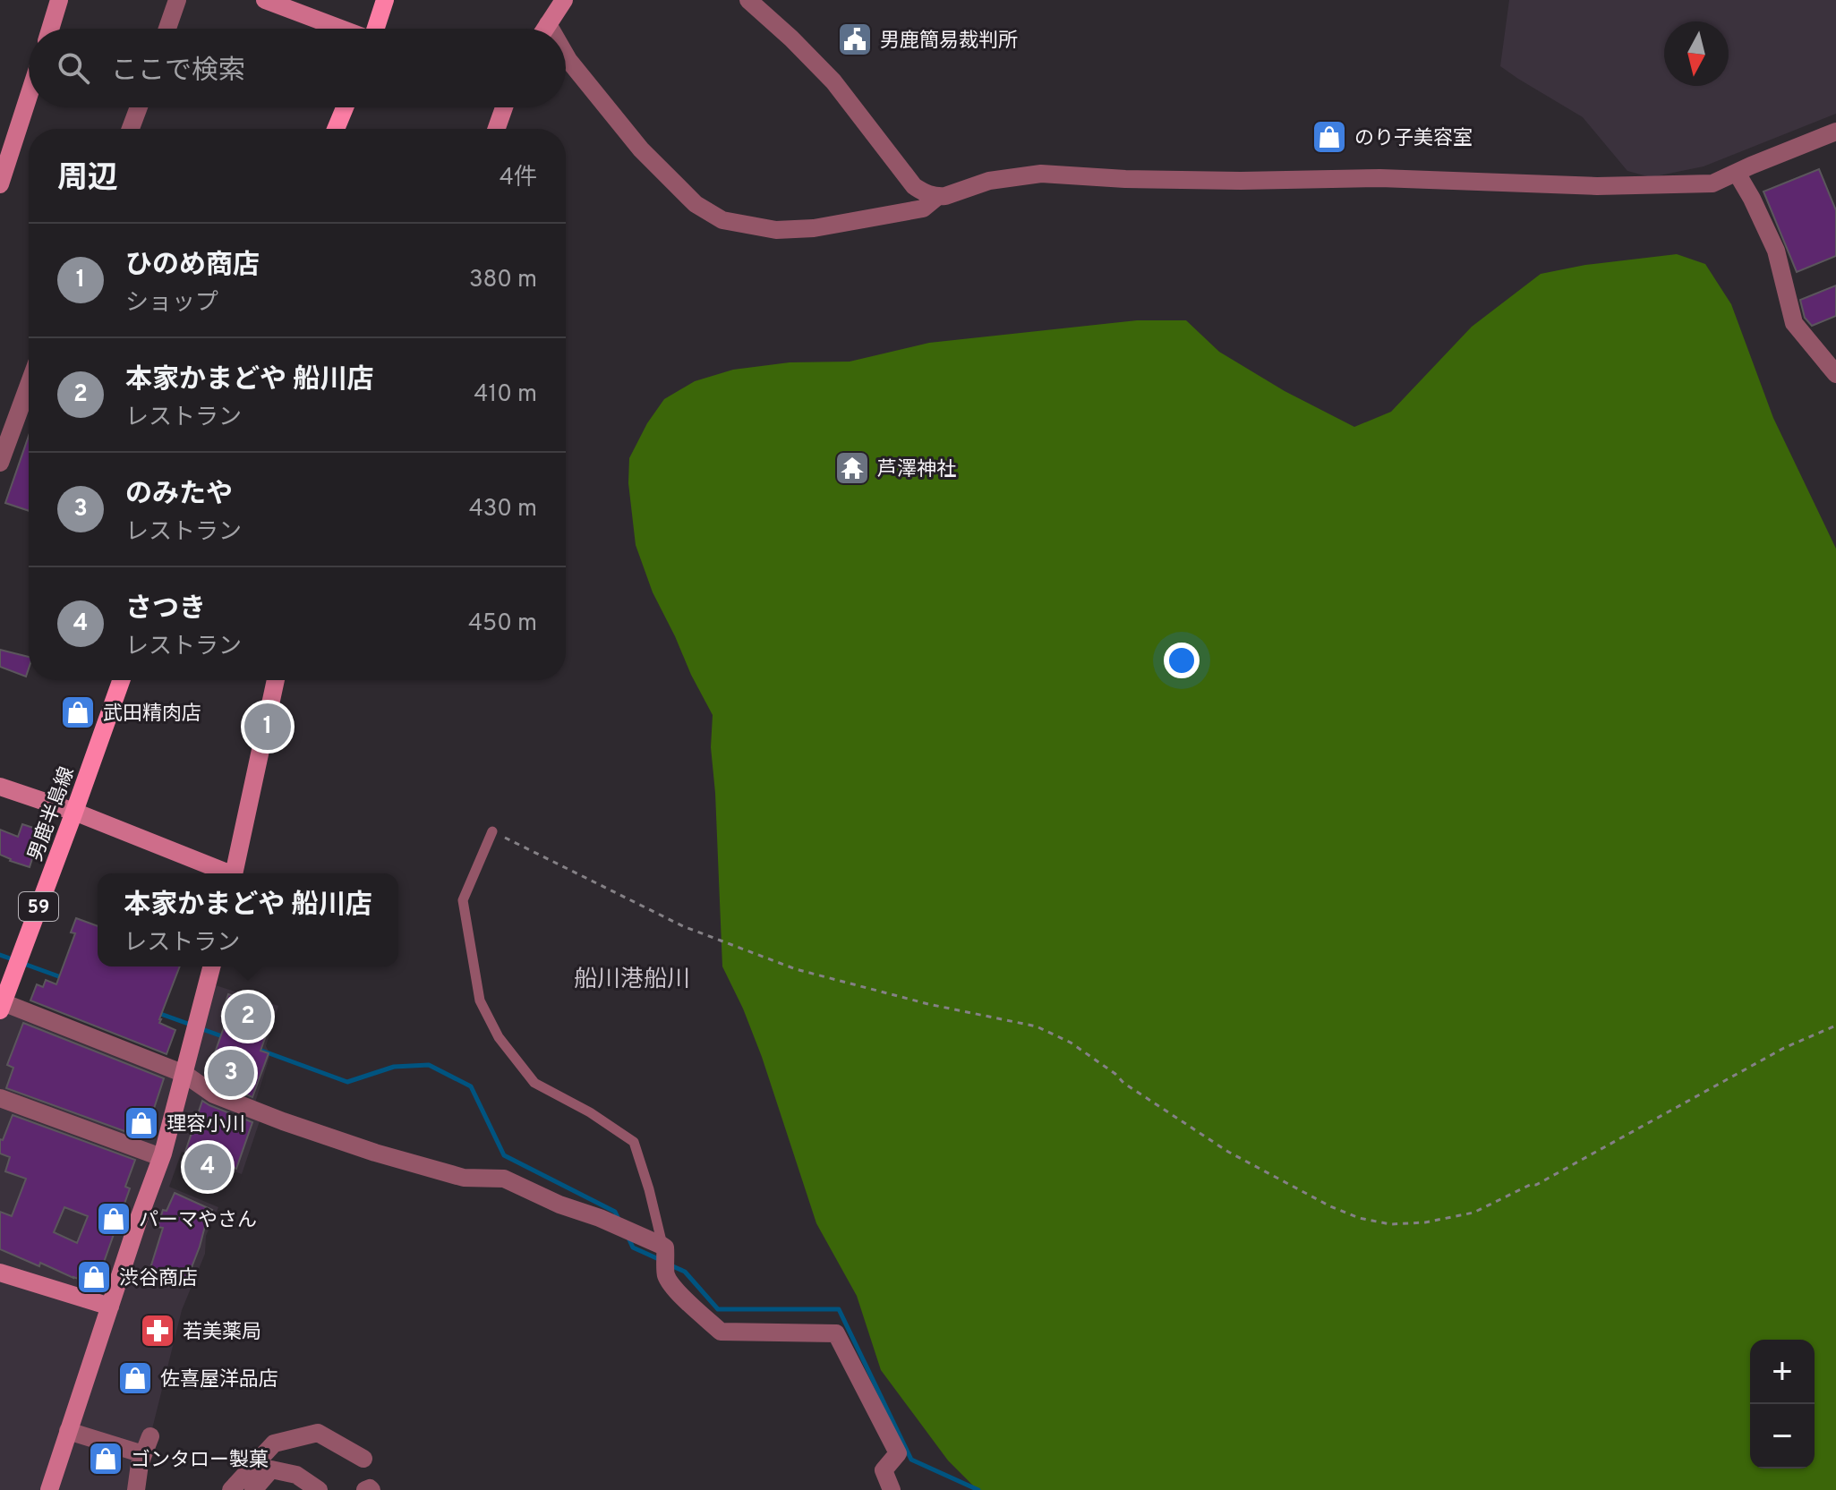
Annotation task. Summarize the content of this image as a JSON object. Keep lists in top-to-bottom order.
{
  "streets": {
    "main road": ["男鹿半島線", "59"]
  },
  "districts": ["船川港船川"],
  "places": {
    "public building": ["男鹿簡易裁判所"],
    "shop": [
      "のり子美容室",
      "武田精肉店",
      "理容小川",
      "パーマやさん",
      "渋谷商店",
      "佐喜屋洋品店",
      "ゴンタロー製菓"
    ],
    "temple": ["芦澤神社"],
    "pharmacy": ["若美薬局"]
  },
  "north": "bottom",
  "page": {
    "search": "ここで検索",
    "heading": ["周辺", "4件"],
    "list": [
      {
        "mark": "1",
        "name": "ひのめ商店",
        "note": "ショップ",
        "value": "380 m"
      },
      {
        "mark": "2",
        "name": "本家かまどや 船川店",
        "note": "レストラン",
        "value": "410 m"
      },
      {
        "mark": "3",
        "name": "のみたや",
        "note": "レストラン",
        "value": "430 m"
      },
      {
        "mark": "4",
        "name": "さつき",
        "note": "レストラン",
        "value": "450 m"
      }
    ],
    "pins": [
      "1",
      "2",
      "3",
      "4"
    ],
    "popup": ["本家かまどや 船川店", "レストラン"],
    "map_buttons": ["+", "−"]
  }
}
